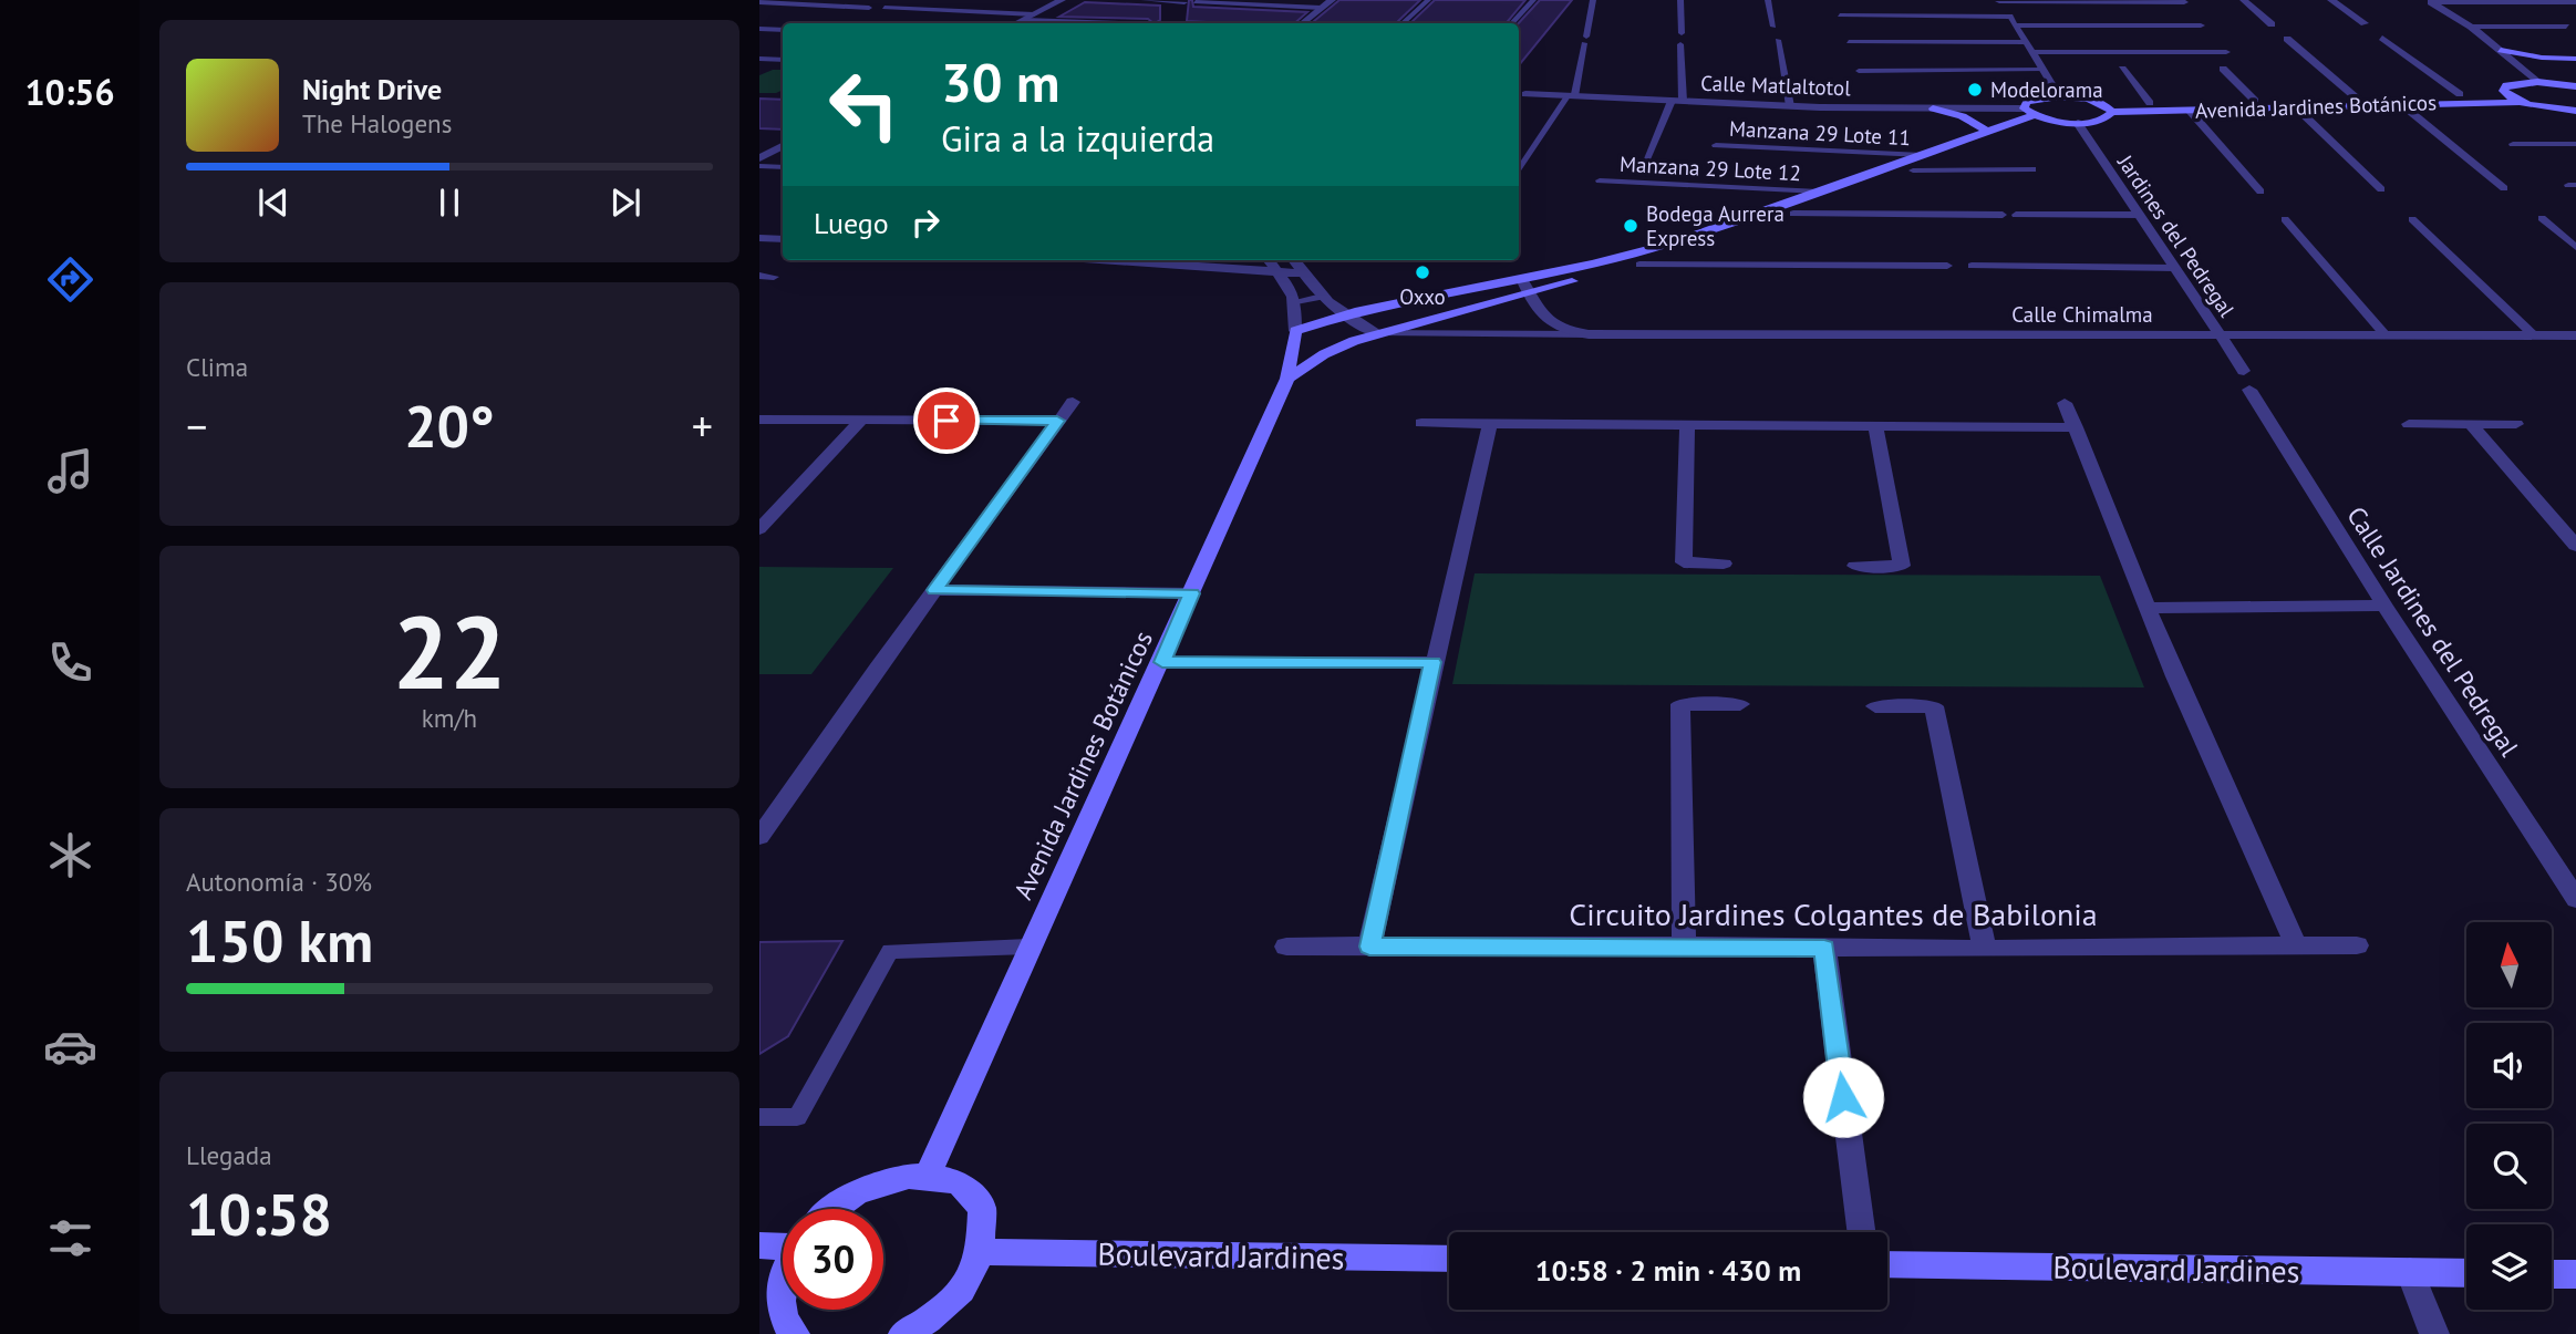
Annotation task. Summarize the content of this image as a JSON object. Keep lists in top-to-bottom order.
{
  "streets": {
    "street": [
      "Calle Matlaltotol",
      "Avenida Jardines Botánicos",
      "Jardines del Pedregal",
      "Calle Chimalma",
      "Calle Jardines del Pedregal",
      "Circuito Jardines Colgantes de Babilonia",
      "Boulevard Jardines"
    ],
    "lane": ["Manzana 29 Lote 11", "Manzana 29 Lote 12"]
  },
  "crossings": [
    ["Jardines del Pedregal", "Calle Chimalma"]
  ],
  "places": ["Modelorama", "Bodega Aurrera Express", "Oxxo"],
  "north": "top",
  "page": {
    "tabs": "10:56",
    "turn": ["30 m", "Gira a la izquierda"],
    "song": ["Night Drive", "The Halogens"],
    "then": "Luego",
    "tile": [
      "Clima",
      ["22", "km/h"],
      ["Autonomía · 30%", "150 km"],
      ["Llegada", "10:58"]
    ],
    "heat": ["−", "20°", "+"],
    "limit": "30",
    "trip": "10:58 · 2 min · 430 m"
  }
}
